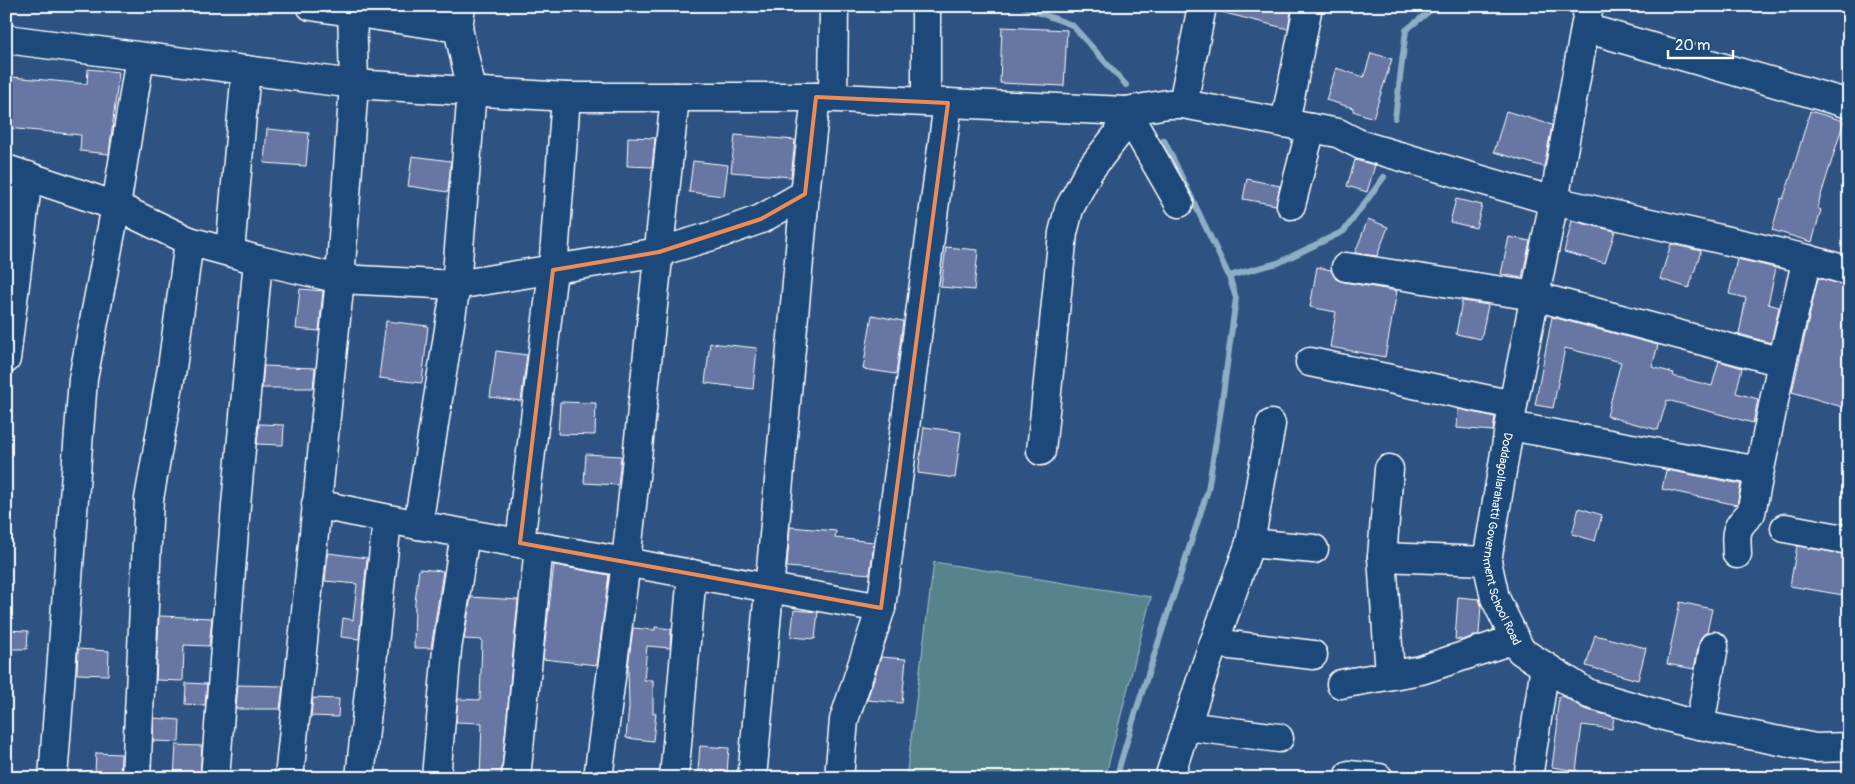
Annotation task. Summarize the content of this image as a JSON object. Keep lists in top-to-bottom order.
{
  "streets": {
    "street": ["Doddagollarahatti Government School Road"]
  },
  "scale_bar": "20 m"
}
